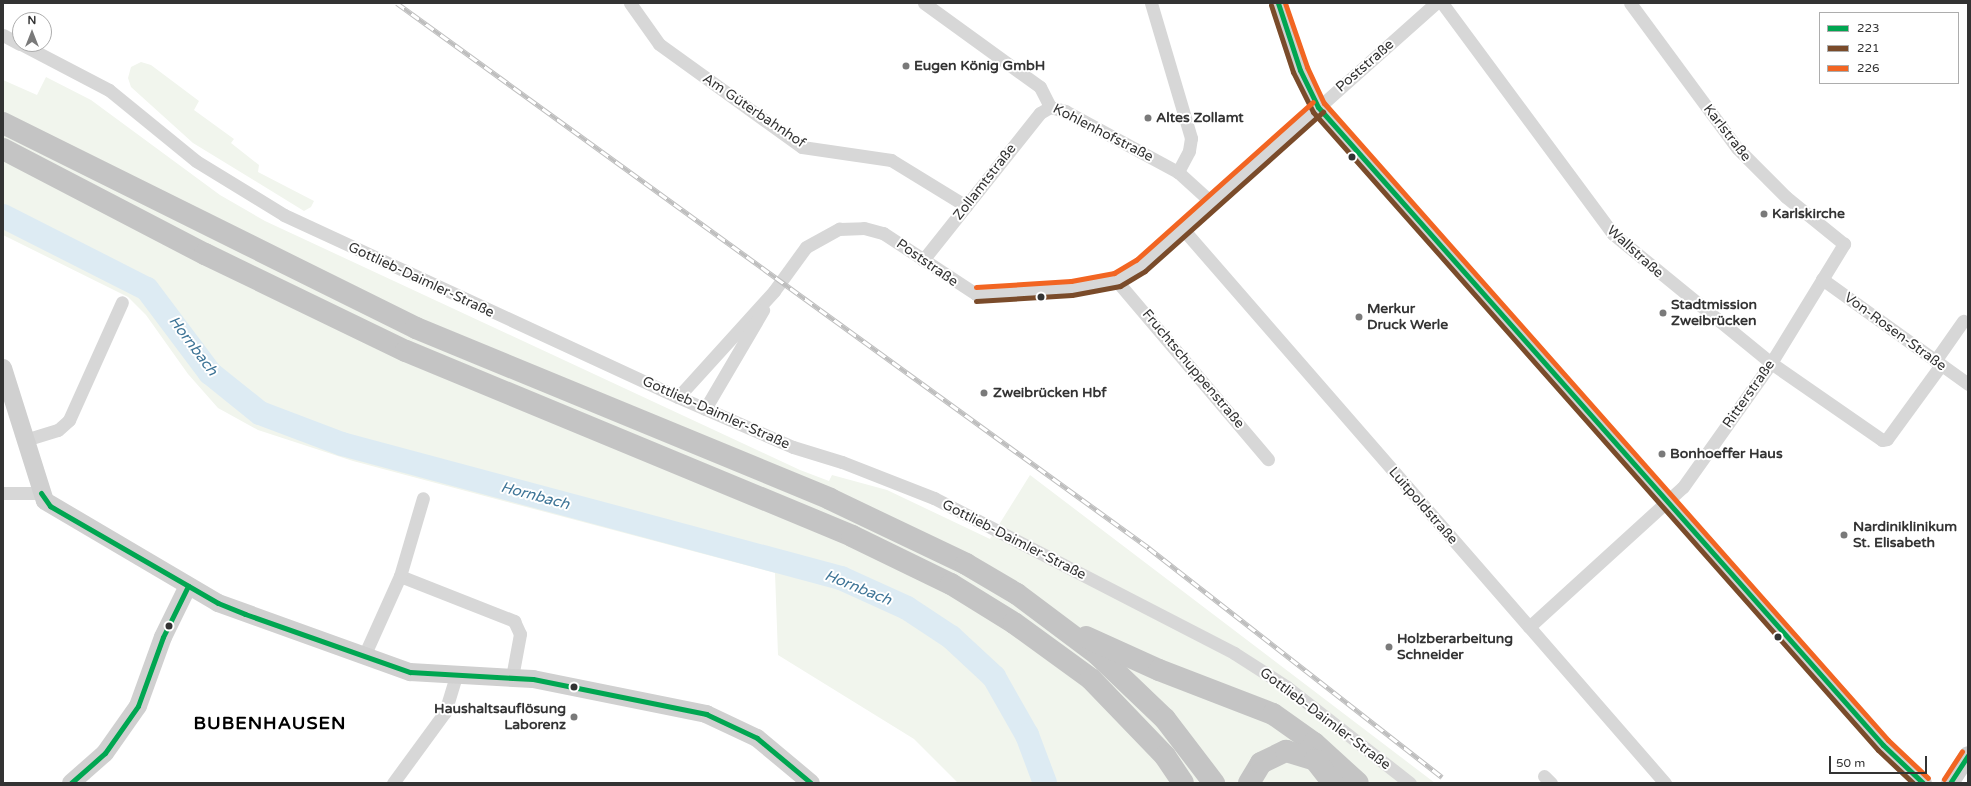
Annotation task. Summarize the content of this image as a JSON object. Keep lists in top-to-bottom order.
{
  "streets": {
    "street": [
      "Poststraße",
      "Am Güterbahnhof",
      "Kohlenhofstraße",
      "Karlstraße",
      "Zollamtstraße",
      "Wallstraße",
      "Gottlieb-Daimler-Straße",
      "Von-Rosen-Straße",
      "Fruchtschuppenstraße",
      "Ritterstraße",
      "Luitpoldstraße"
    ]
  },
  "crossings": [
    ["Poststraße", "Kohlenhofstraße"],
    ["Poststraße", "Zollamtstraße"],
    ["Poststraße", "Gottlieb-Daimler-Straße"],
    ["Poststraße", "Fruchtschuppenstraße"],
    ["Poststraße", "Luitpoldstraße"],
    ["Am Güterbahnhof", "Zollamtstraße"],
    ["Kohlenhofstraße", "Zollamtstraße"],
    ["Karlstraße", "Ritterstraße"],
    ["Wallstraße", "Von-Rosen-Straße"],
    ["Wallstraße", "Ritterstraße"],
    ["Von-Rosen-Straße", "Ritterstraße"],
    ["Ritterstraße", "Luitpoldstraße"]
  ],
  "districts": ["BUBENHAUSEN"],
  "water": ["Hornbach"],
  "places": [
    "Eugen König GmbH",
    "Altes Zollamt",
    "Karlskirche",
    "Stadtmission Zweibrücken",
    "Merkur Druck Werle",
    "Zweibrücken Hbf",
    "Bonhoeffer Haus",
    "Nardiniklinikum St. Elisabeth",
    "Holzberarbeitung Schneider",
    "Haushaltsauflösung Laborenz"
  ],
  "lines": ["transit line 223", "transit line 226", "transit line 221"],
  "legend": ["223", "221", "226"],
  "scale_bar": "50 m",
  "north": "top"
}
